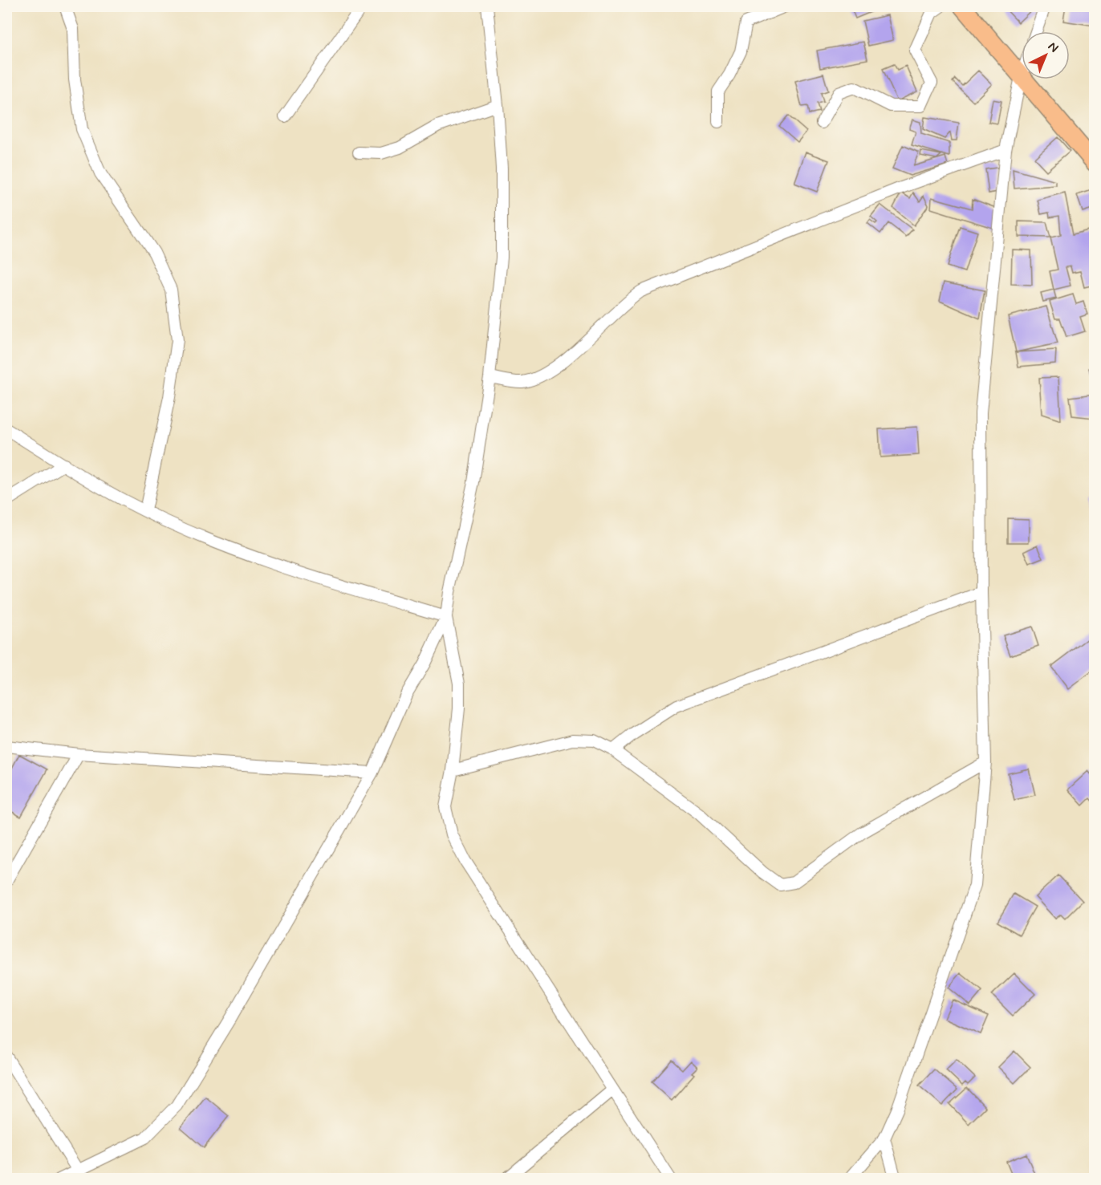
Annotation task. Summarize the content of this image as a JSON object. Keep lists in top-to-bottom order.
{
  "north": "top right"
}
